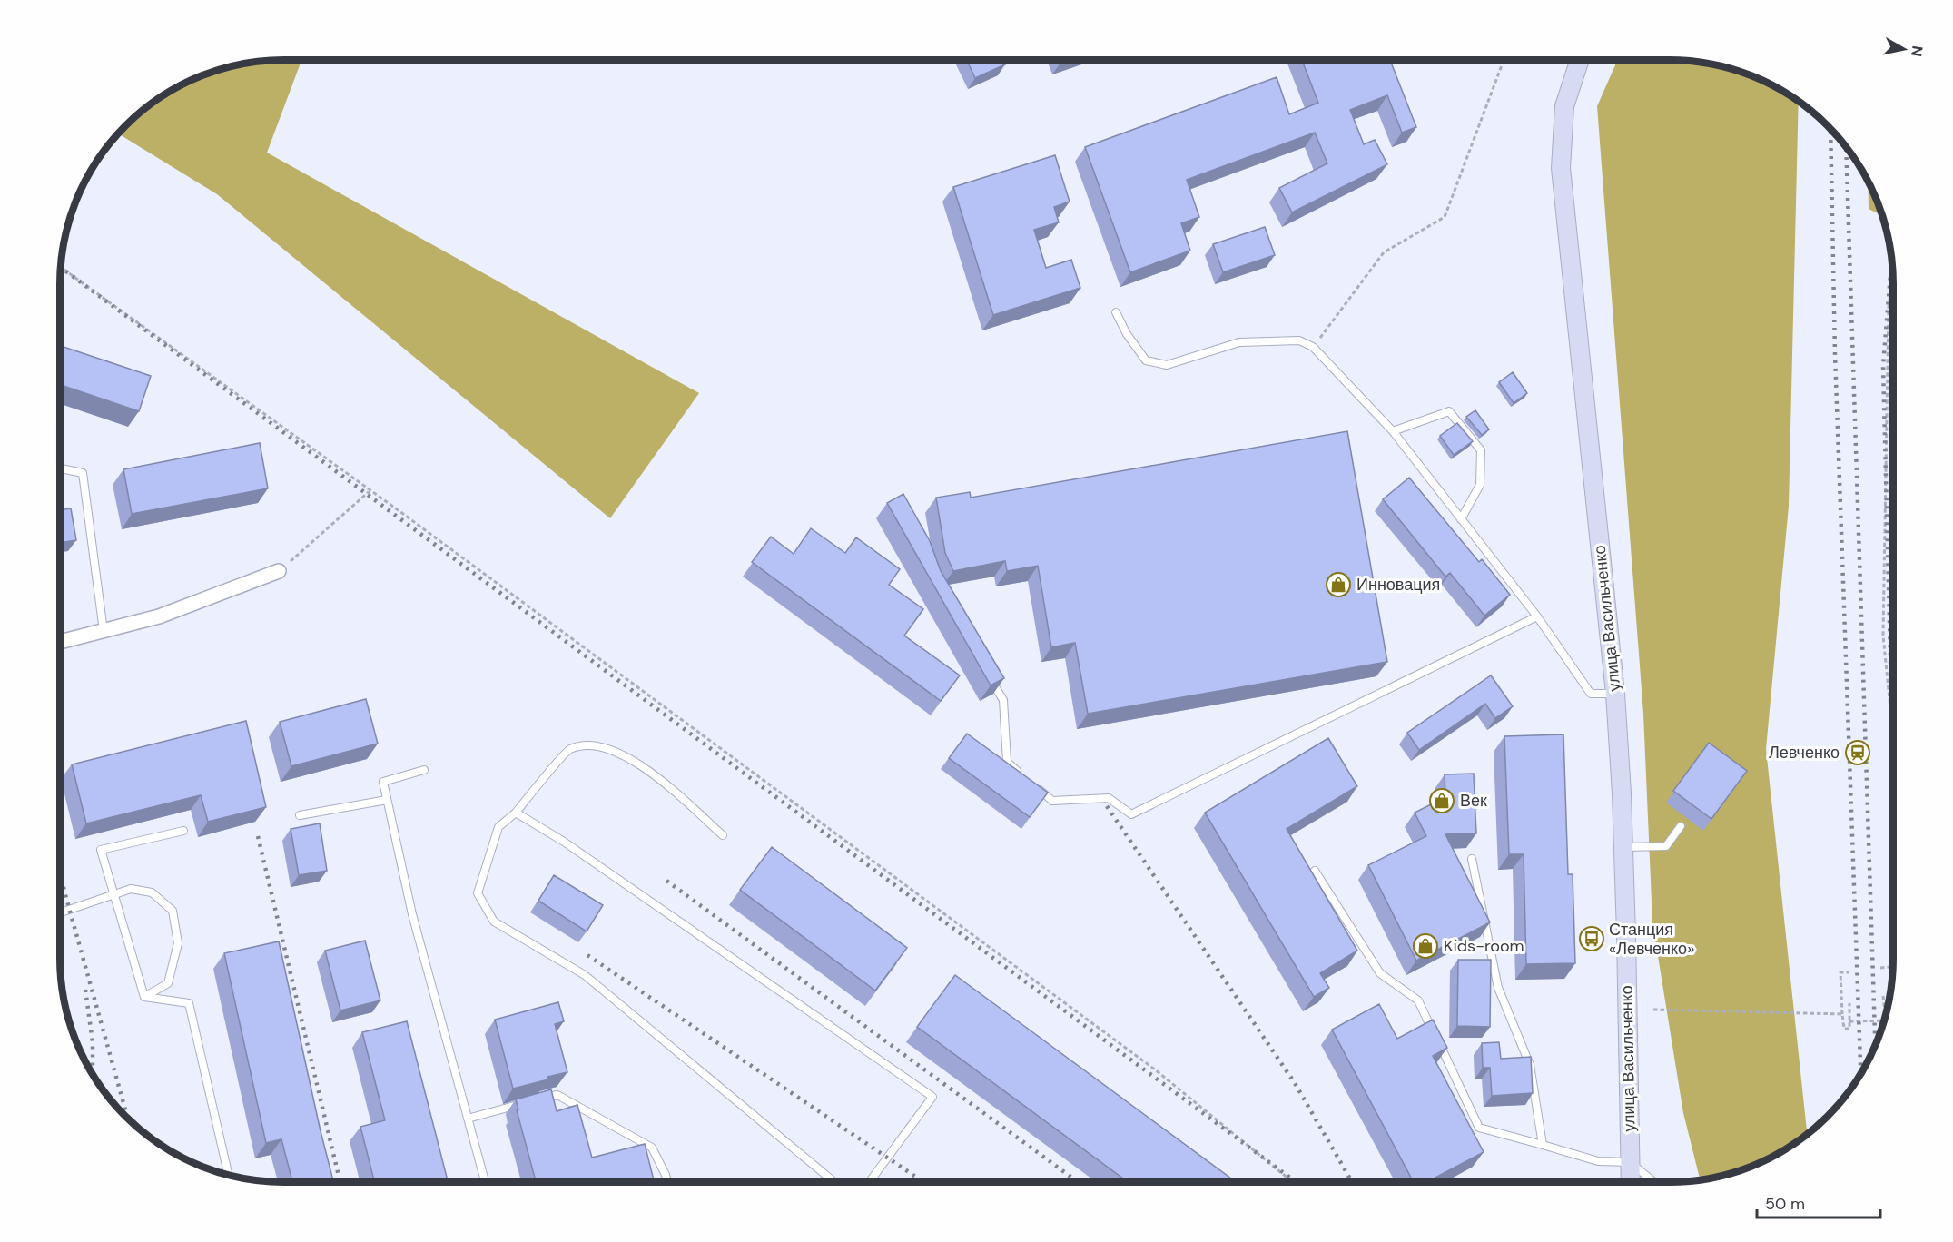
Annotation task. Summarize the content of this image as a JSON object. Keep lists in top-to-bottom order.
{
  "streets": {
    "main road": ["улица Васильченко"]
  },
  "places": {
    "shop": ["Инновация", "Век", "Kids-room"],
    "station": ["Левченко"],
    "bus stop": ["Станция «Левченко»"]
  },
  "scale_bar": "50 m",
  "north": "right"
}
